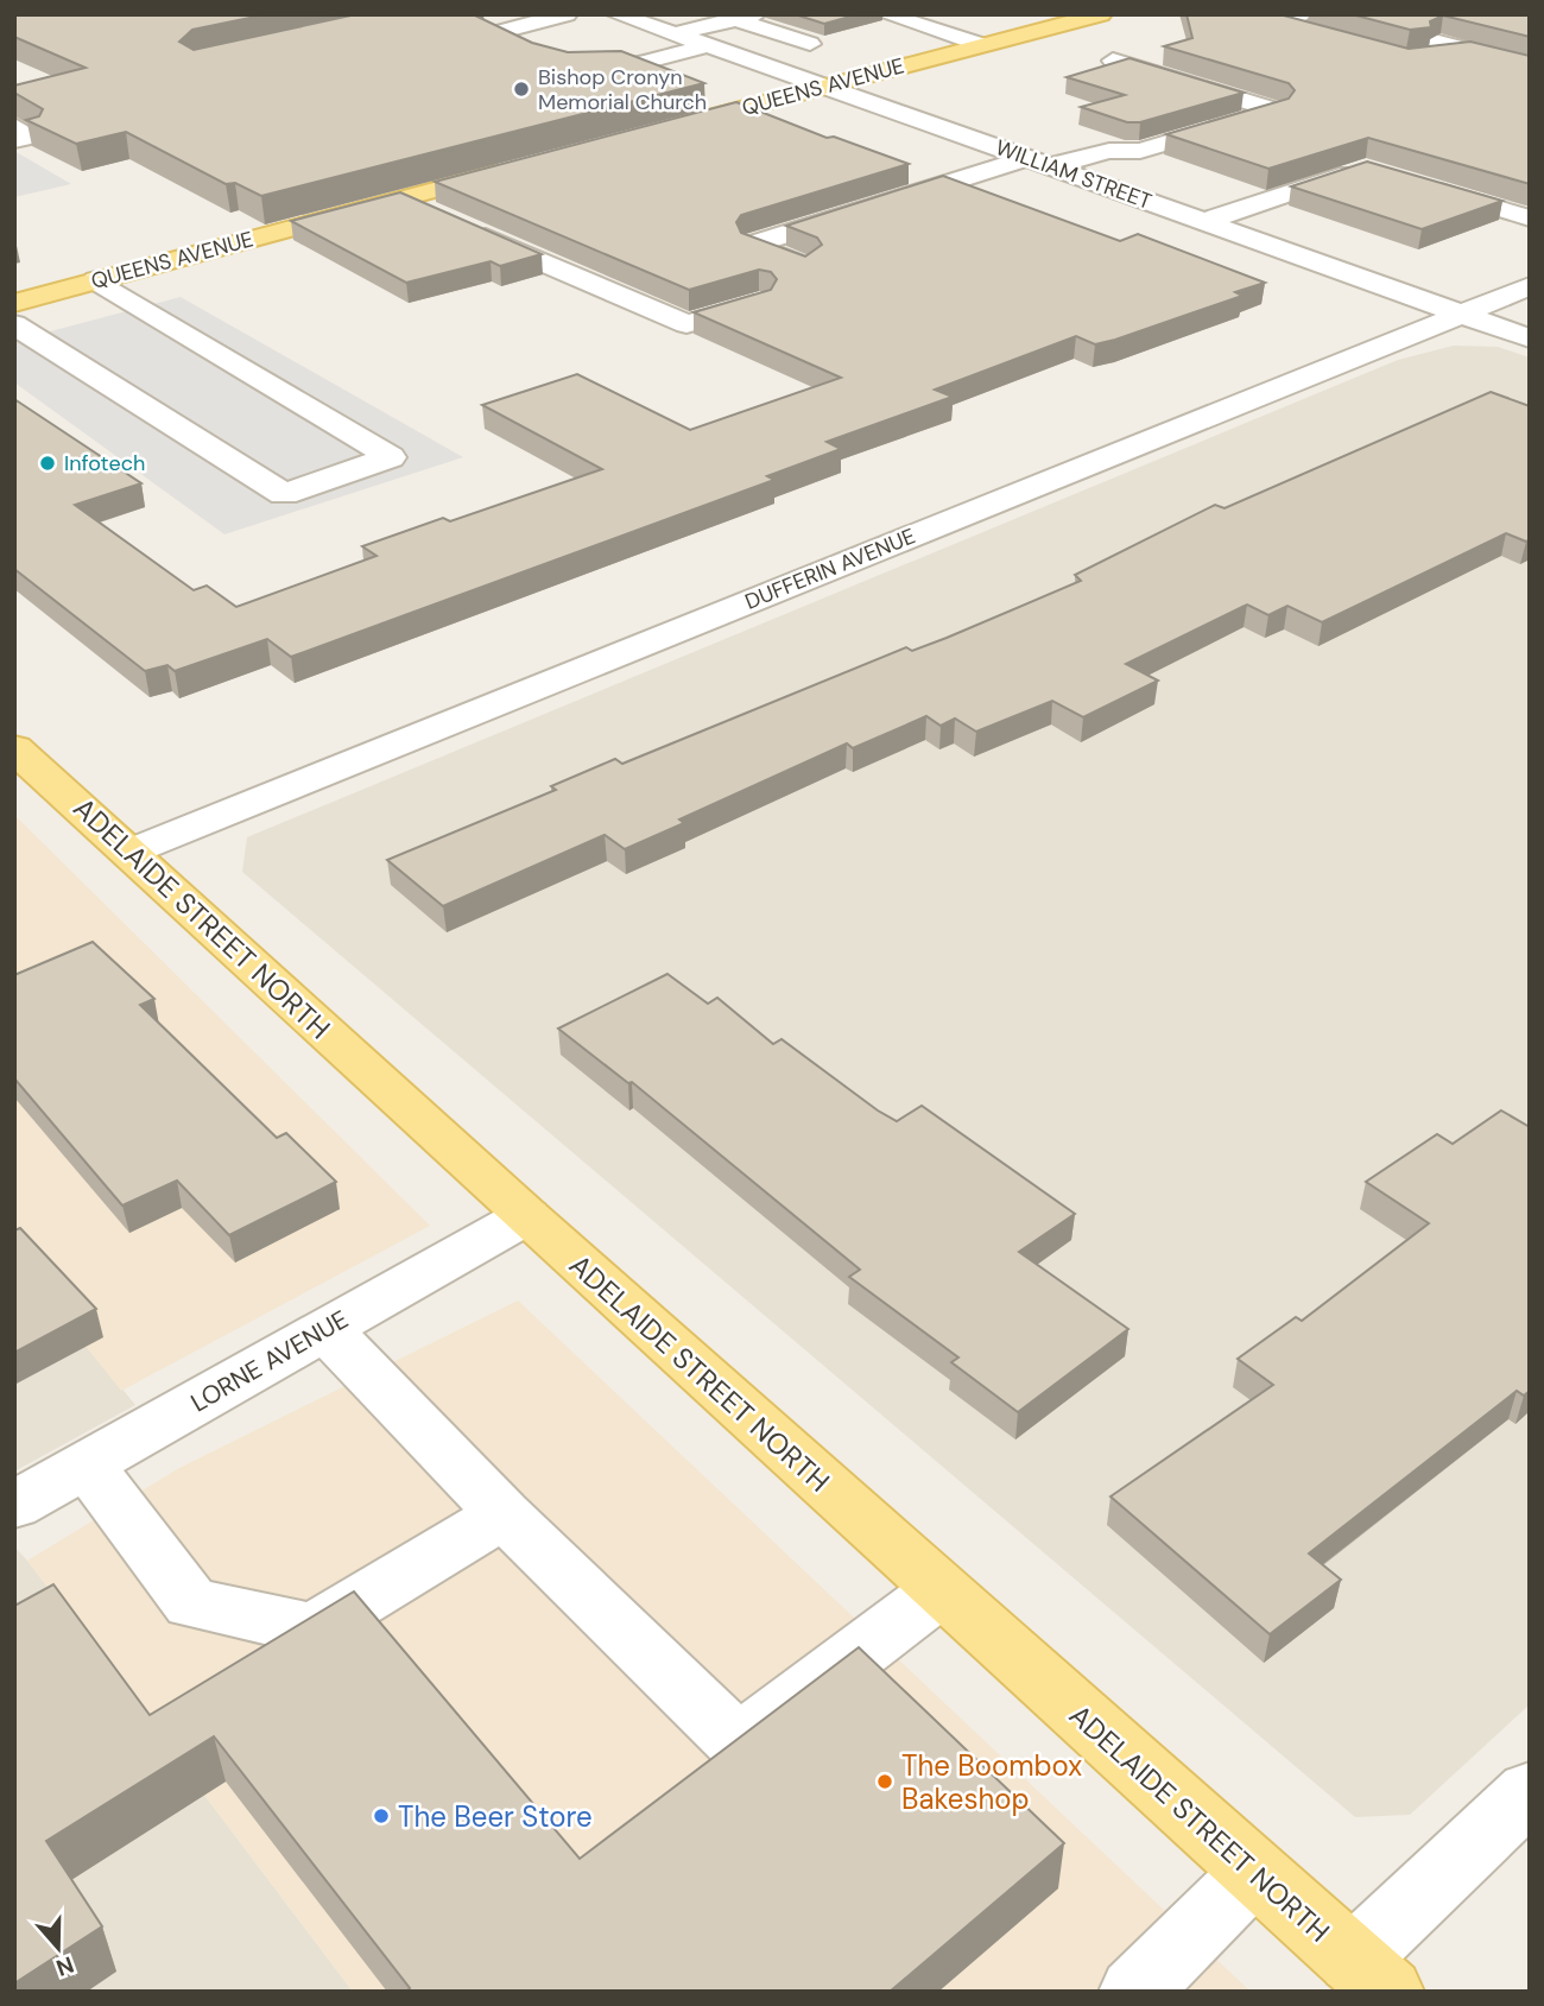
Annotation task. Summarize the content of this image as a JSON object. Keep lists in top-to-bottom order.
{
  "streets": {
    "main road": ["QUEENS AVENUE", "ADELAIDE STREET NORTH"],
    "street": ["WILLIAM STREET", "DUFFERIN AVENUE", "LORNE AVENUE"]
  },
  "crossings": [
    ["QUEENS AVENUE", "WILLIAM STREET"],
    ["WILLIAM STREET", "DUFFERIN AVENUE"],
    ["DUFFERIN AVENUE", "ADELAIDE STREET NORTH"],
    ["ADELAIDE STREET NORTH", "LORNE AVENUE"]
  ],
  "places": [
    "Bishop Cronyn Memorial Church",
    "Infotech",
    "The Boombox Bakeshop",
    "The Beer Store"
  ],
  "north": "bottom"
}
